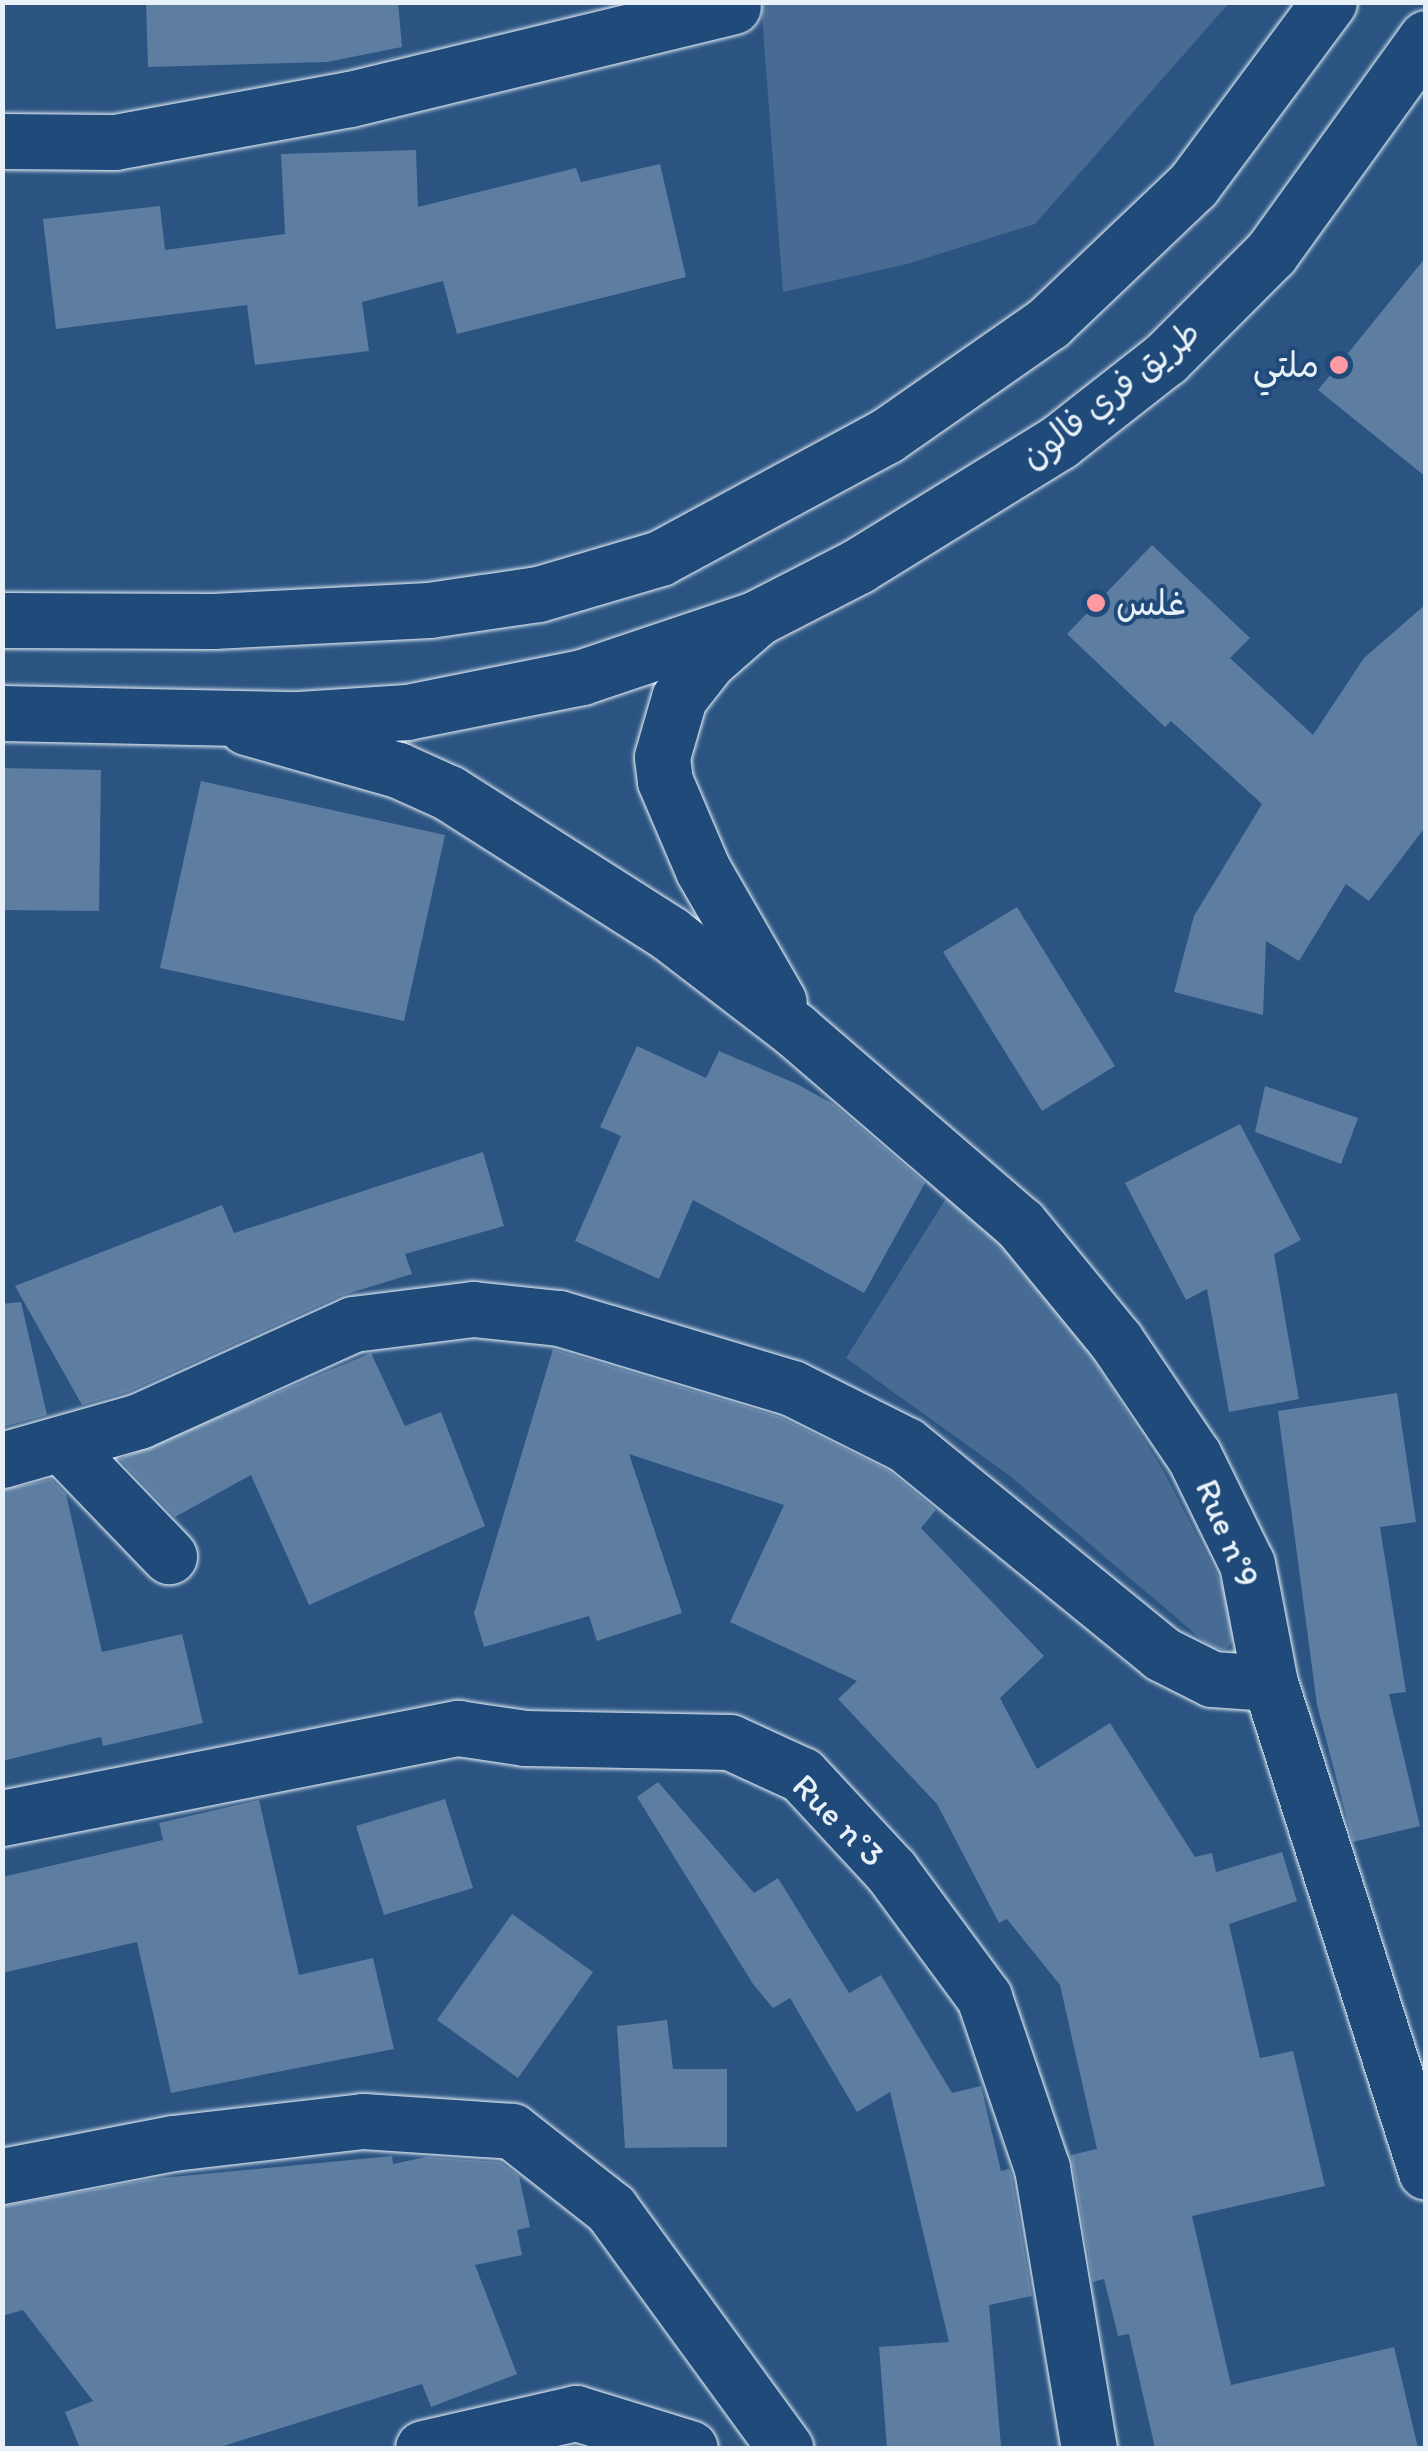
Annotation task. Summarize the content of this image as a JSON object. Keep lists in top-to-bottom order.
{
  "streets": {
    "main road": ["طريق فري فالون", "Rue n°9", "Rue n°3"]
  },
  "places": ["ملتي", "غلس"]
}
